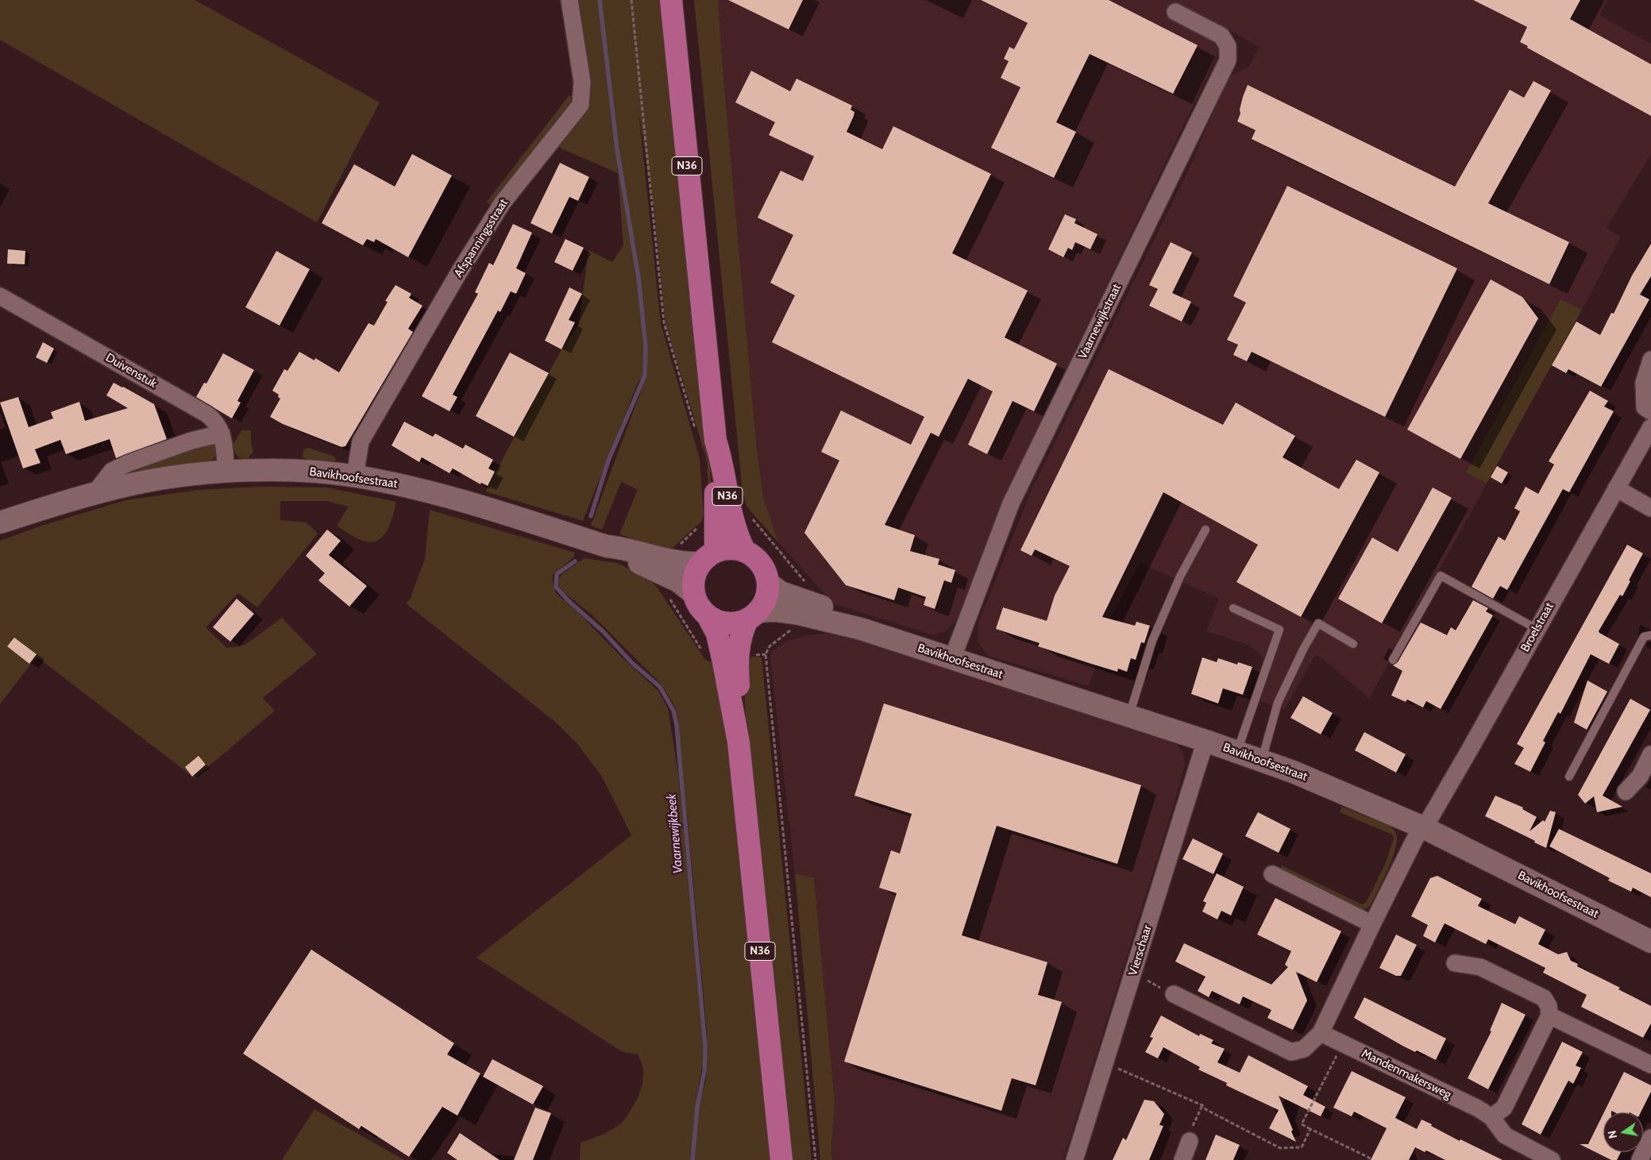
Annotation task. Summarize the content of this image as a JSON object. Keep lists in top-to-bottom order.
{
  "streets": {
    "main road": ["N36"],
    "street": [
      "Afspanningsstraat",
      "Vaarnewijkstraat",
      "Duivenstuk",
      "Bavikhoofsestraat",
      "Broelstraat",
      "Vierschaar",
      "Mandenmakersweg"
    ]
  },
  "crossings": [
    ["N36", "Bavikhoofsestraat"],
    ["Afspanningsstraat", "Bavikhoofsestraat"],
    ["Vaarnewijkstraat", "Bavikhoofsestraat"],
    ["Duivenstuk", "Bavikhoofsestraat"],
    ["Bavikhoofsestraat", "Broelstraat"],
    ["Bavikhoofsestraat", "Vierschaar"]
  ],
  "water": ["Vaarnewijkbeek"],
  "north": "left"
}
